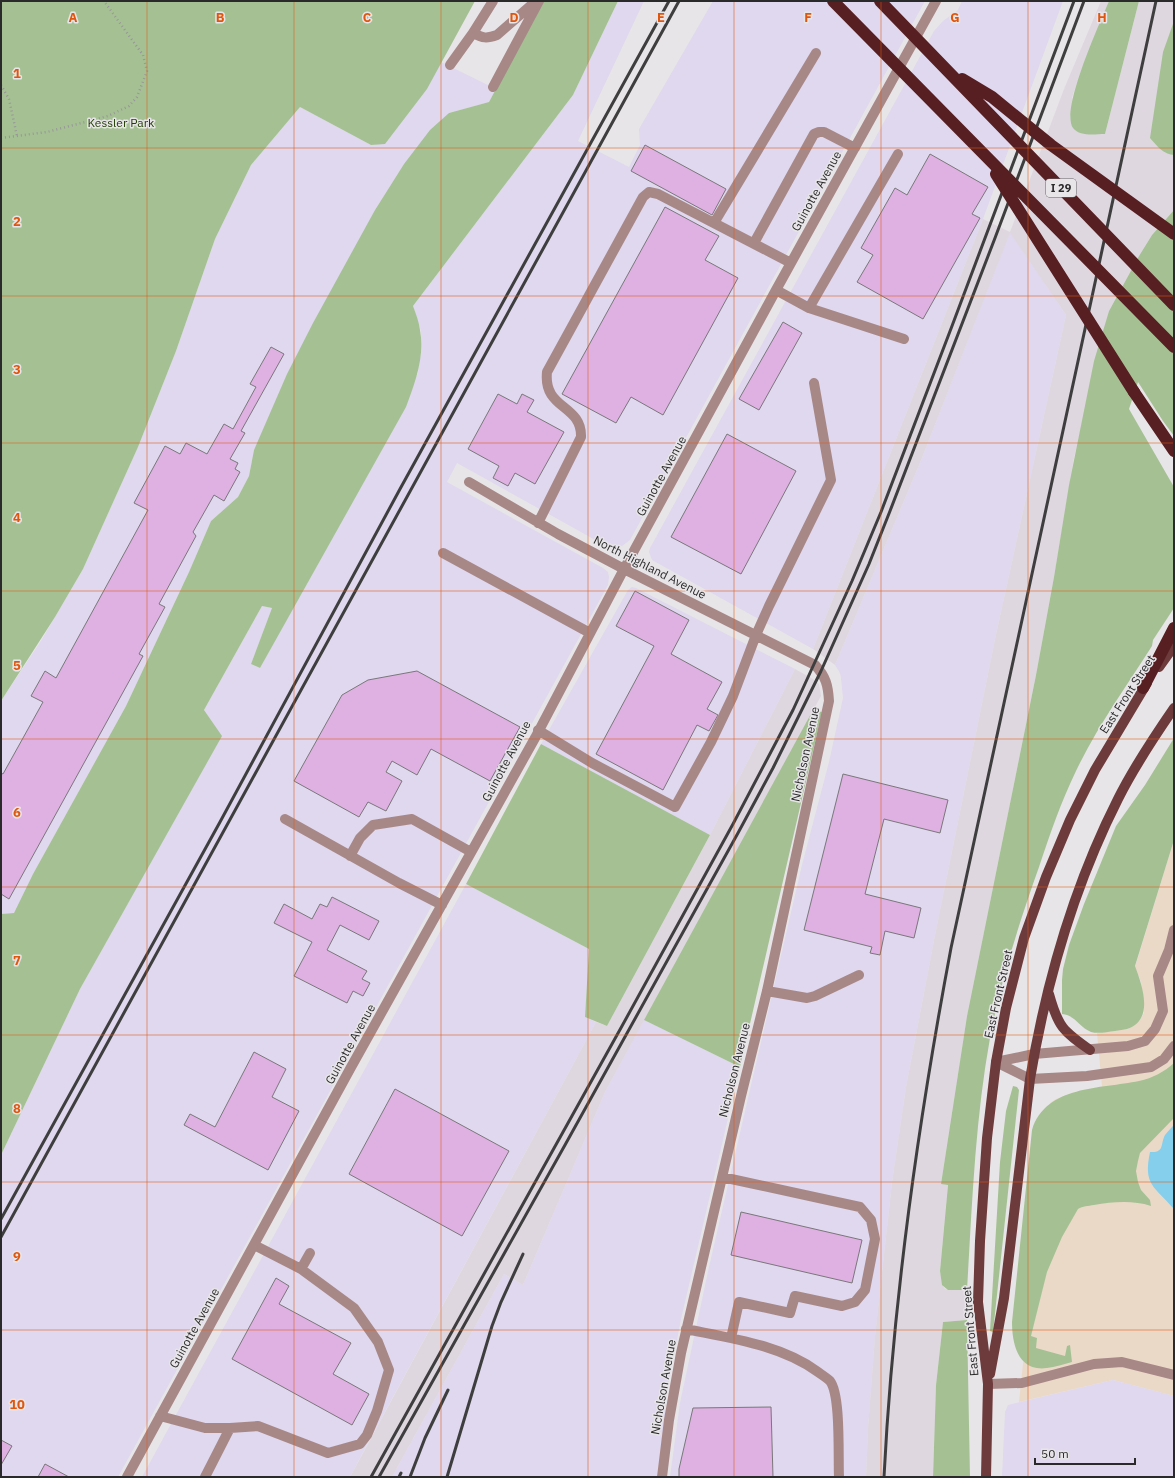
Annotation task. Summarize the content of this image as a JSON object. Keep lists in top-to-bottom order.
{
  "streets": {
    "highway": ["I 29"],
    "main road": ["East Front Street"],
    "street": ["Guinotte Avenue", "North Highland Avenue", "Nicholson Avenue"]
  },
  "crossings": [
    ["Guinotte Avenue", "North Highland Avenue"],
    ["North Highland Avenue", "Nicholson Avenue"]
  ],
  "parks": ["Kessler Park"],
  "scale_bar": "50 m",
  "grid": {
    "columns": [
      "A",
      "B",
      "C",
      "D",
      "E",
      "F",
      "G",
      "H"
    ],
    "rows": [
      "1",
      "2",
      "3",
      "4",
      "5",
      "6",
      "7",
      "8",
      "9",
      "10"
    ]
  }
}
